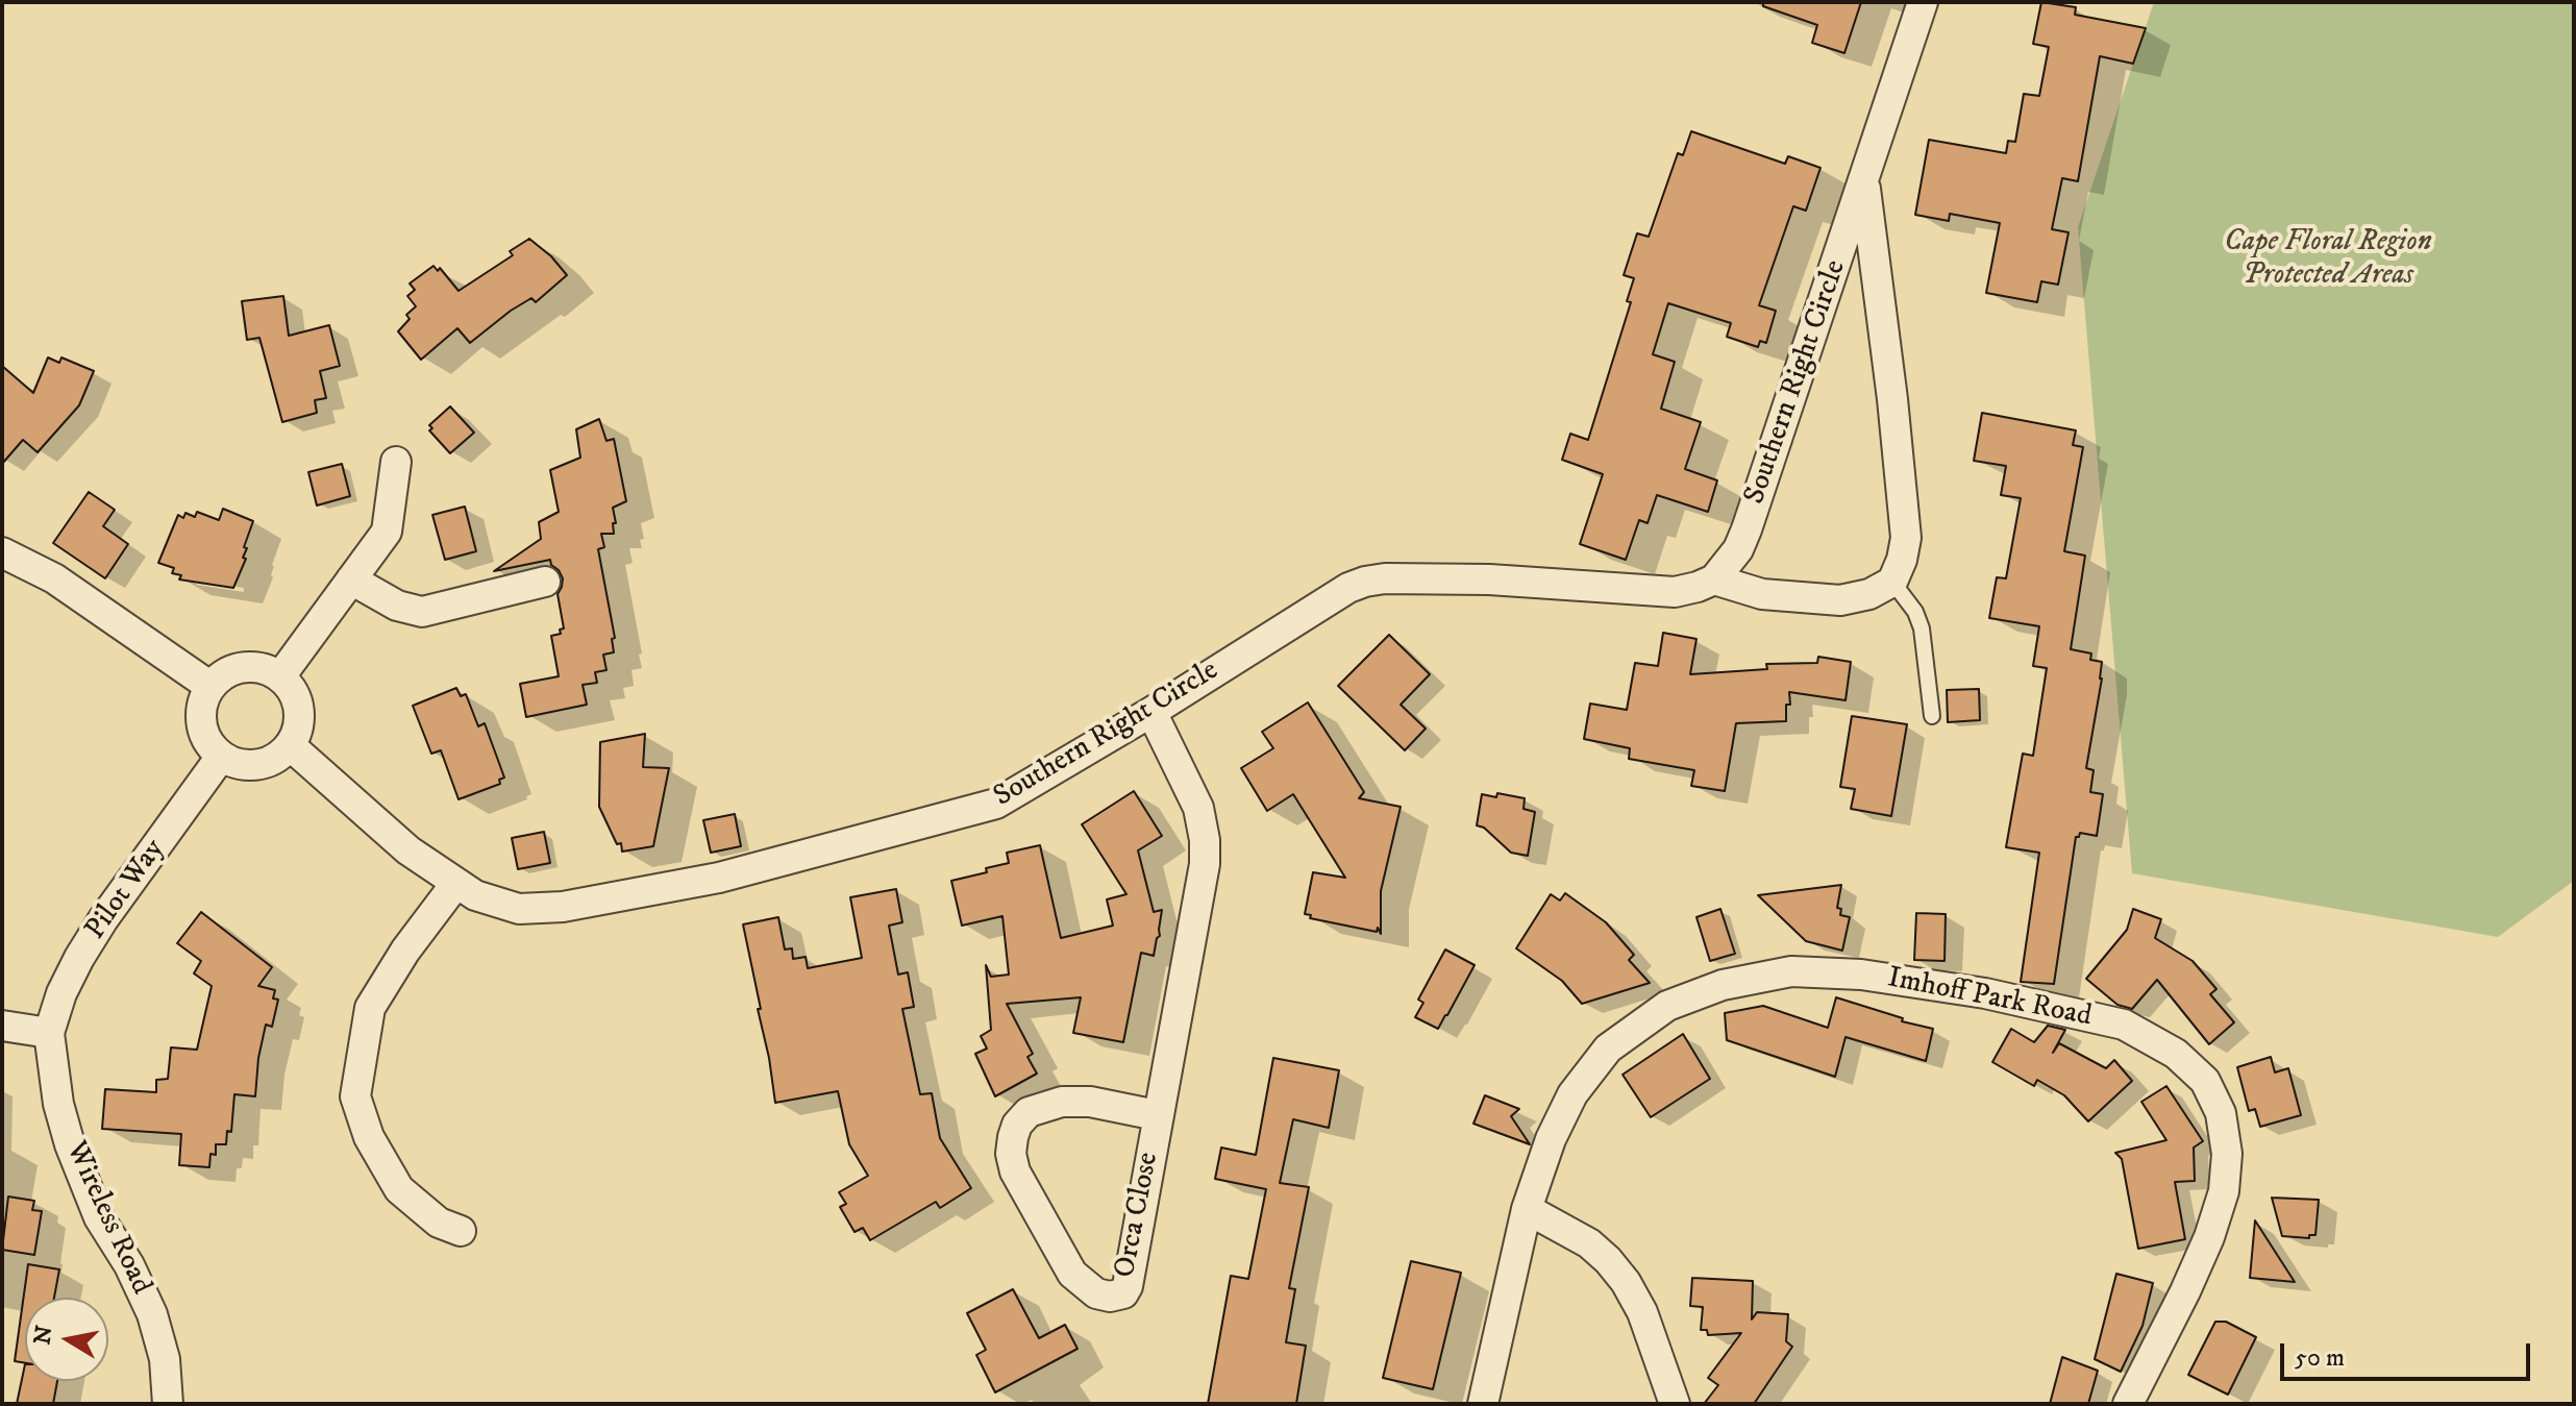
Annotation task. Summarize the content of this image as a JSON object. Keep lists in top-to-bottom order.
{
  "streets": {
    "street": [
      "Southern Right Circle",
      "Pilot Way",
      "Imhoff Park Road",
      "Orca Close",
      "Wireless Road"
    ]
  },
  "crossings": [
    ["Southern Right Circle", "Pilot Way"],
    ["Southern Right Circle", "Orca Close"],
    ["Pilot Way", "Wireless Road"]
  ],
  "parks": ["Cape Floral Region Protected Areas"],
  "scale_bar": "50 m",
  "north": "left"
}
